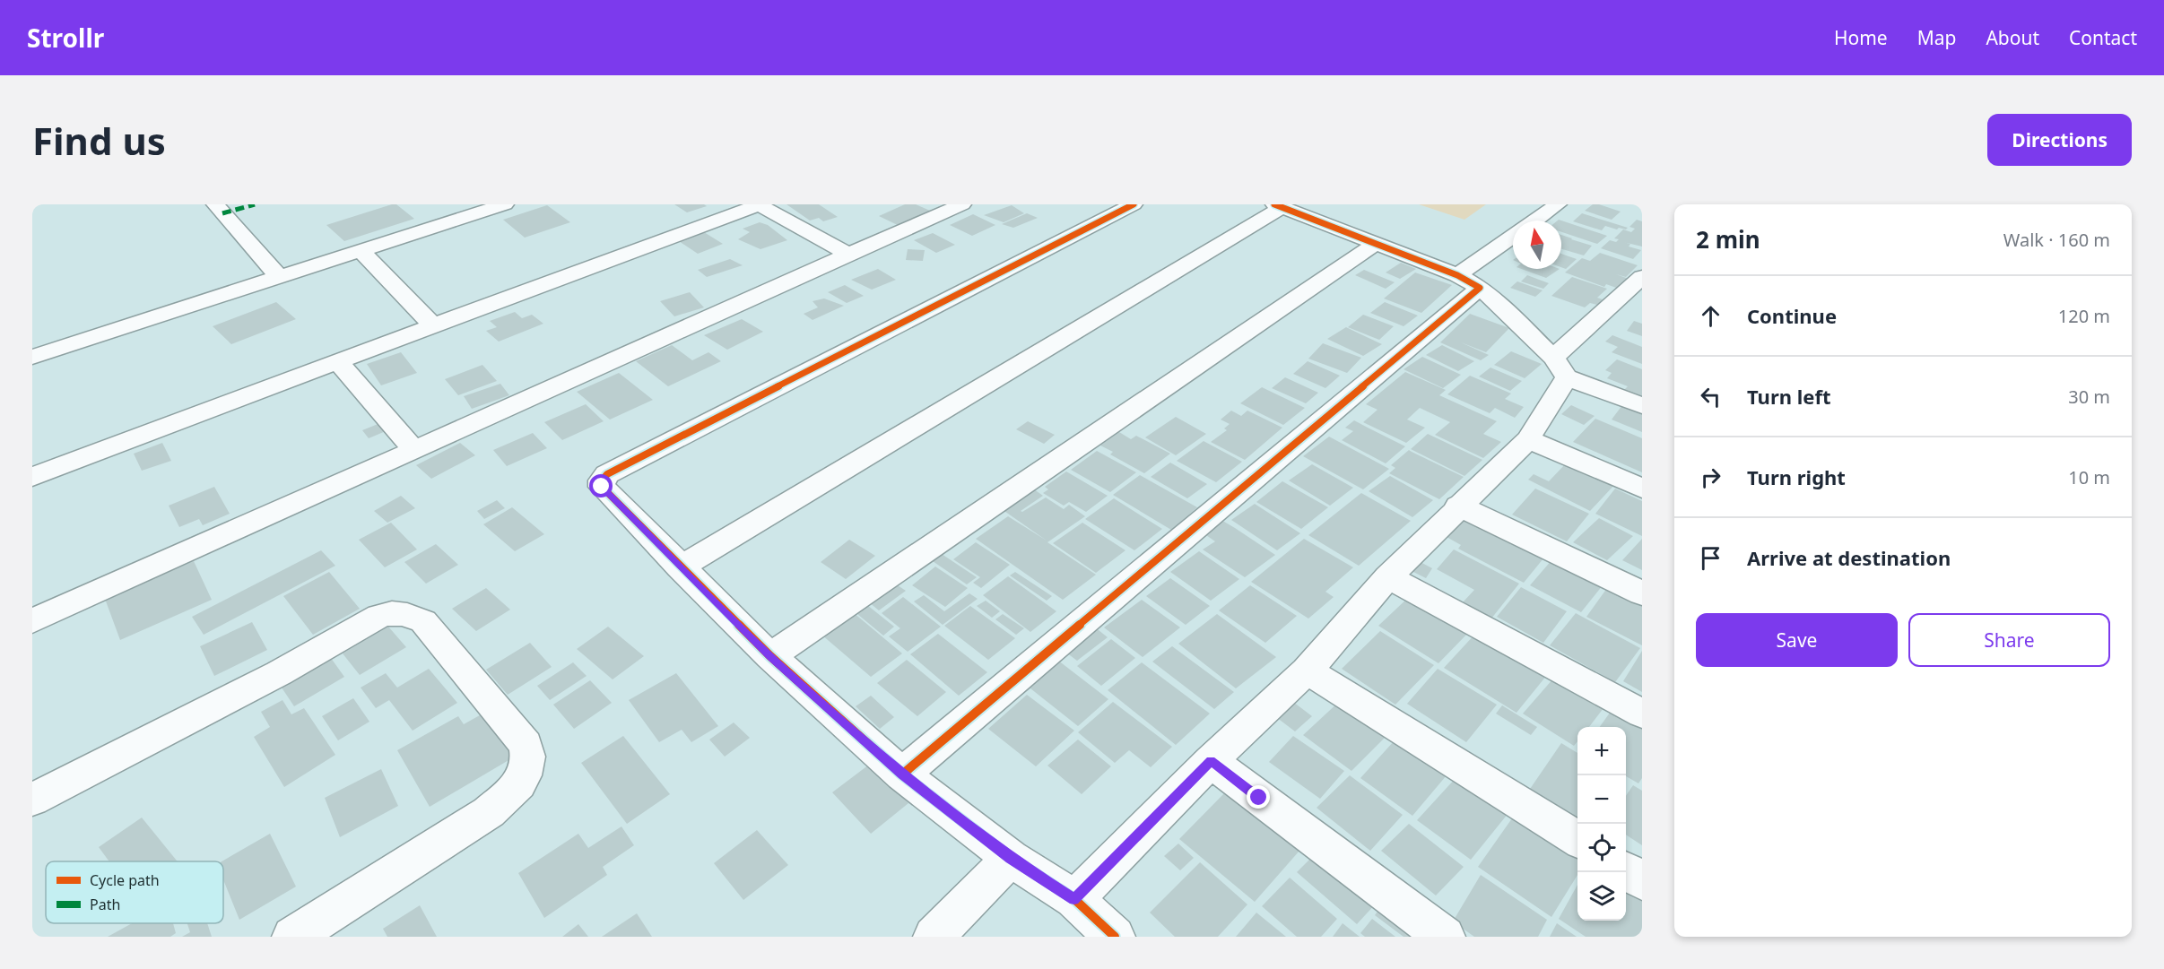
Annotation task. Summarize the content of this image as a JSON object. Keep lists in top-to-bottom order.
{
  "legend": ["Cycle path", "Path"],
  "north": "top",
  "page": {
    "header": "Strollr",
    "nav": [
      "Home",
      "Map",
      "About",
      "Contact"
    ],
    "buttons": [
      "Directions",
      ["Save", "Share"]
    ],
    "title": "Find us",
    "heading": ["2 min", "Walk · 160 m"],
    "list": [
      ["Continue", "120 m"],
      ["Turn left", "30 m"],
      ["Turn right", "10 m"],
      "Arrive at destination"
    ],
    "map_buttons": ["+", "−"]
  }
}
